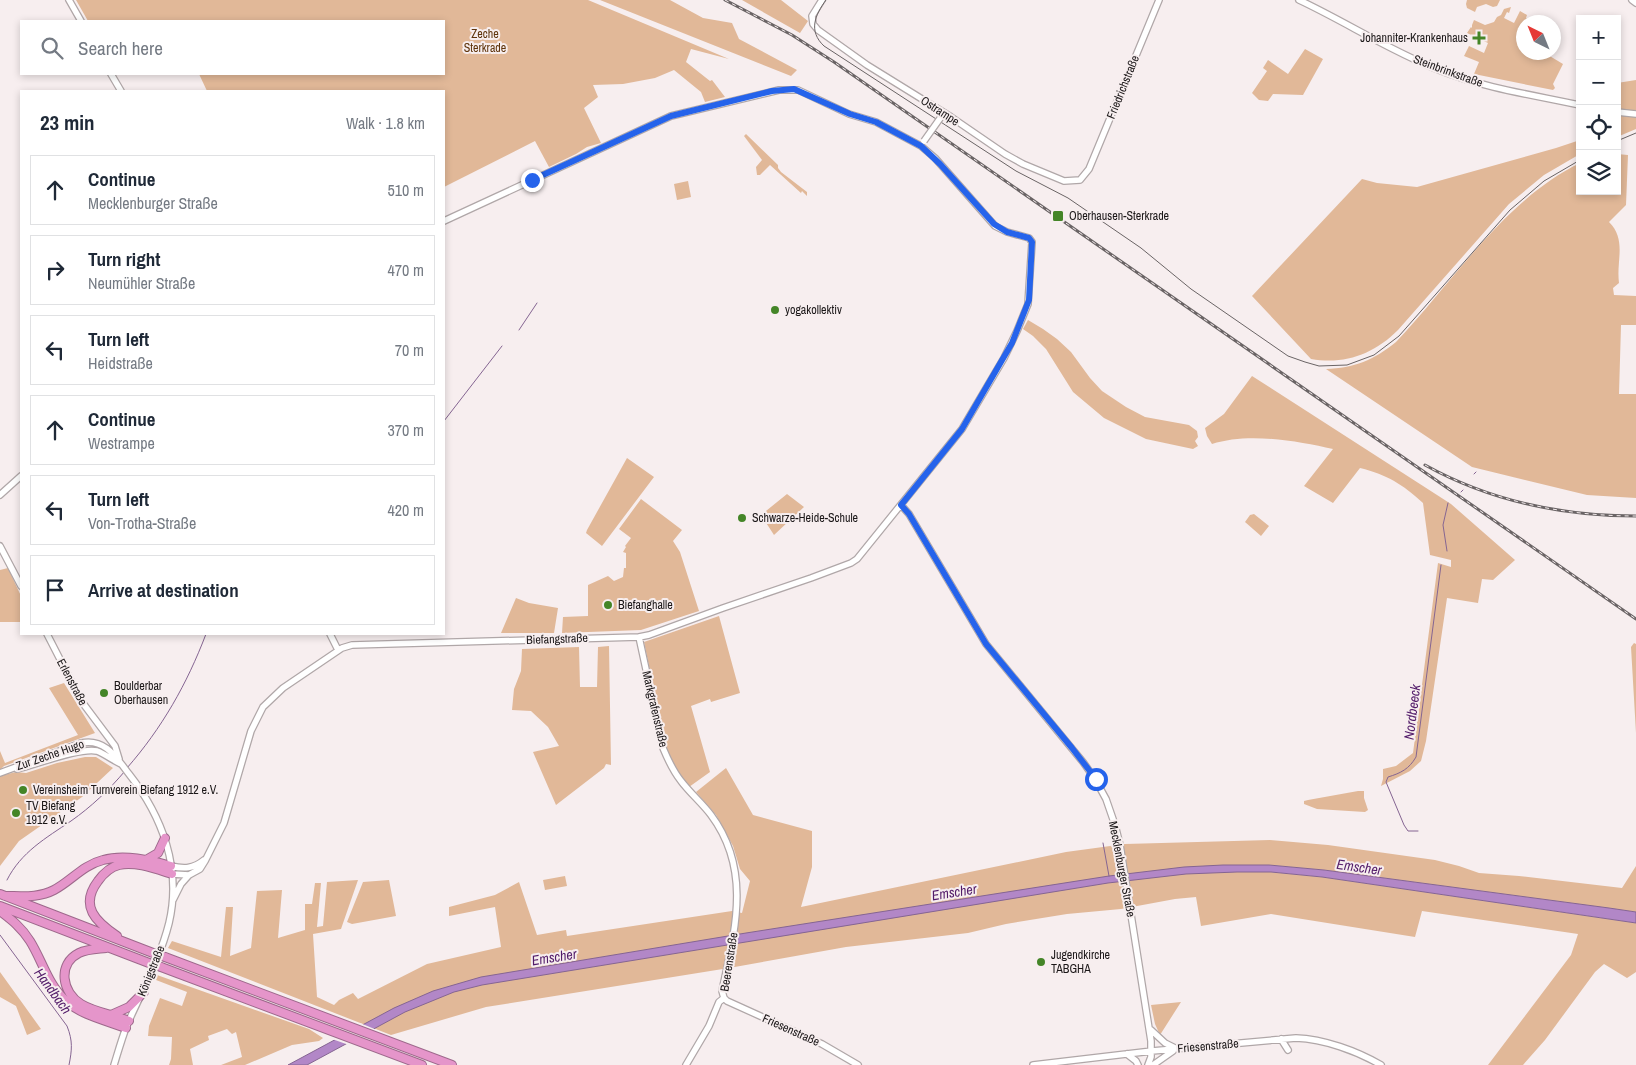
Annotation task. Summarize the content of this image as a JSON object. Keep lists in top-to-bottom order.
{
  "streets": {
    "main road": [
      "Steinbrinkstraße",
      "Friedrichstraße",
      "Ostrampe",
      "Biefangstraße",
      "Erlenstraße",
      "Markgrafenstraße",
      "Zur Zeche Hugo",
      "Mecklenburger Straße",
      "Beerenstraße",
      "Königstraße",
      "Friesenstraße"
    ]
  },
  "crossings": [
    ["Friedrichstraße", "Ostrampe"],
    ["Biefangstraße", "Markgrafenstraße"],
    ["Biefangstraße", "Mecklenburger Straße"],
    ["Erlenstraße", "Zur Zeche Hugo"],
    ["Erlenstraße", "Königstraße"],
    ["Markgrafenstraße", "Beerenstraße"],
    ["Mecklenburger Straße", "Friesenstraße"],
    ["Beerenstraße", "Friesenstraße"]
  ],
  "water": ["Nordbeeck", "Emscher", "Handbach"],
  "parks": ["Zeche Sterkrade"],
  "places": {
    "health": ["Johanniter-Krankenhaus"],
    "transit": ["Oberhausen-Sterkrade"],
    "other": [
      "yogakollektiv",
      "Schwarze-Heide-Schule",
      "Biefanghalle",
      "Boulderbar Oberhausen",
      "Vereinsheim Turnverein Biefang 1912 e.V.",
      "TV Biefang 1912 e.V.",
      "Jugendkirche TABGHA"
    ]
  },
  "north": "top left",
  "page": {
    "map_buttons": ["+", "−"],
    "search": "Search here",
    "heading": ["23 min", "Walk · 1.8 km"],
    "list": [
      ["Continue", "Mecklenburger Straße", "510 m"],
      ["Turn right", "Neumühler Straße", "470 m"],
      ["Turn left", "Heidstraße", "70 m"],
      ["Continue", "Westrampe", "370 m"],
      ["Turn left", "Von-Trotha-Straße", "420 m"],
      "Arrive at destination"
    ]
  }
}
